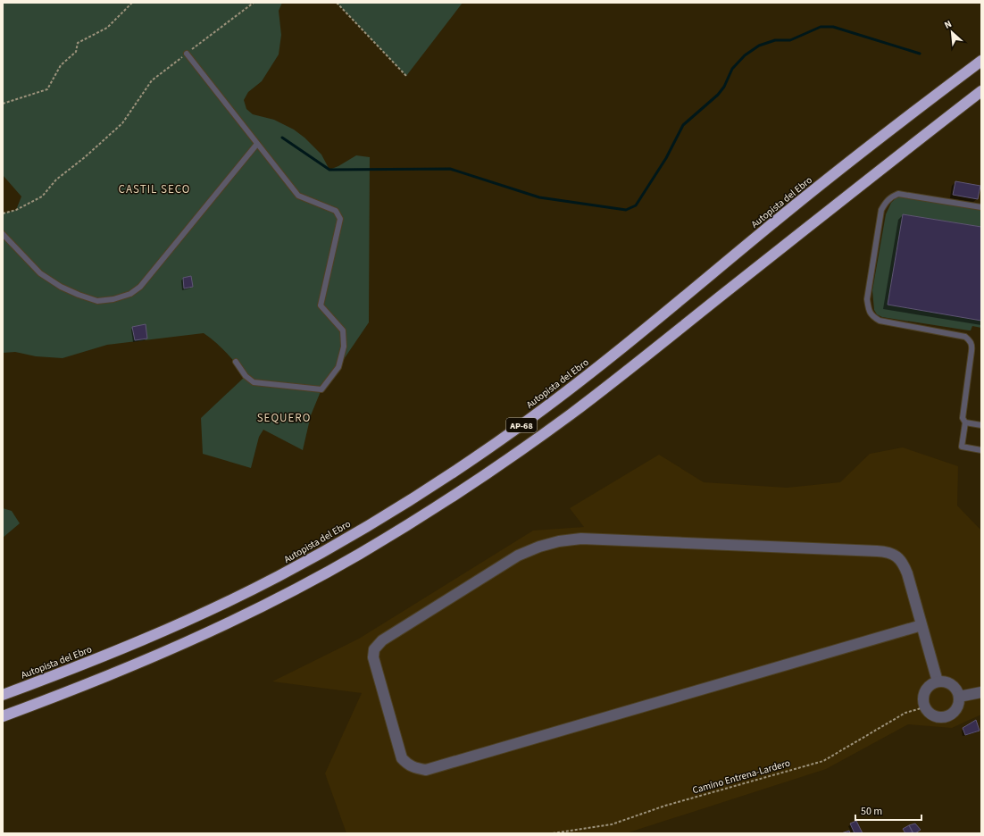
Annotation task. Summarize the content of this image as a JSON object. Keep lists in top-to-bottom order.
{
  "streets": {
    "highway": ["Autopista del Ebro", "AP-68"],
    "path": ["Camino Entrena-Lardero"]
  },
  "districts": ["CASTIL SECO", "SEQUERO"],
  "scale_bar": "50 m",
  "north": "top left"
}
